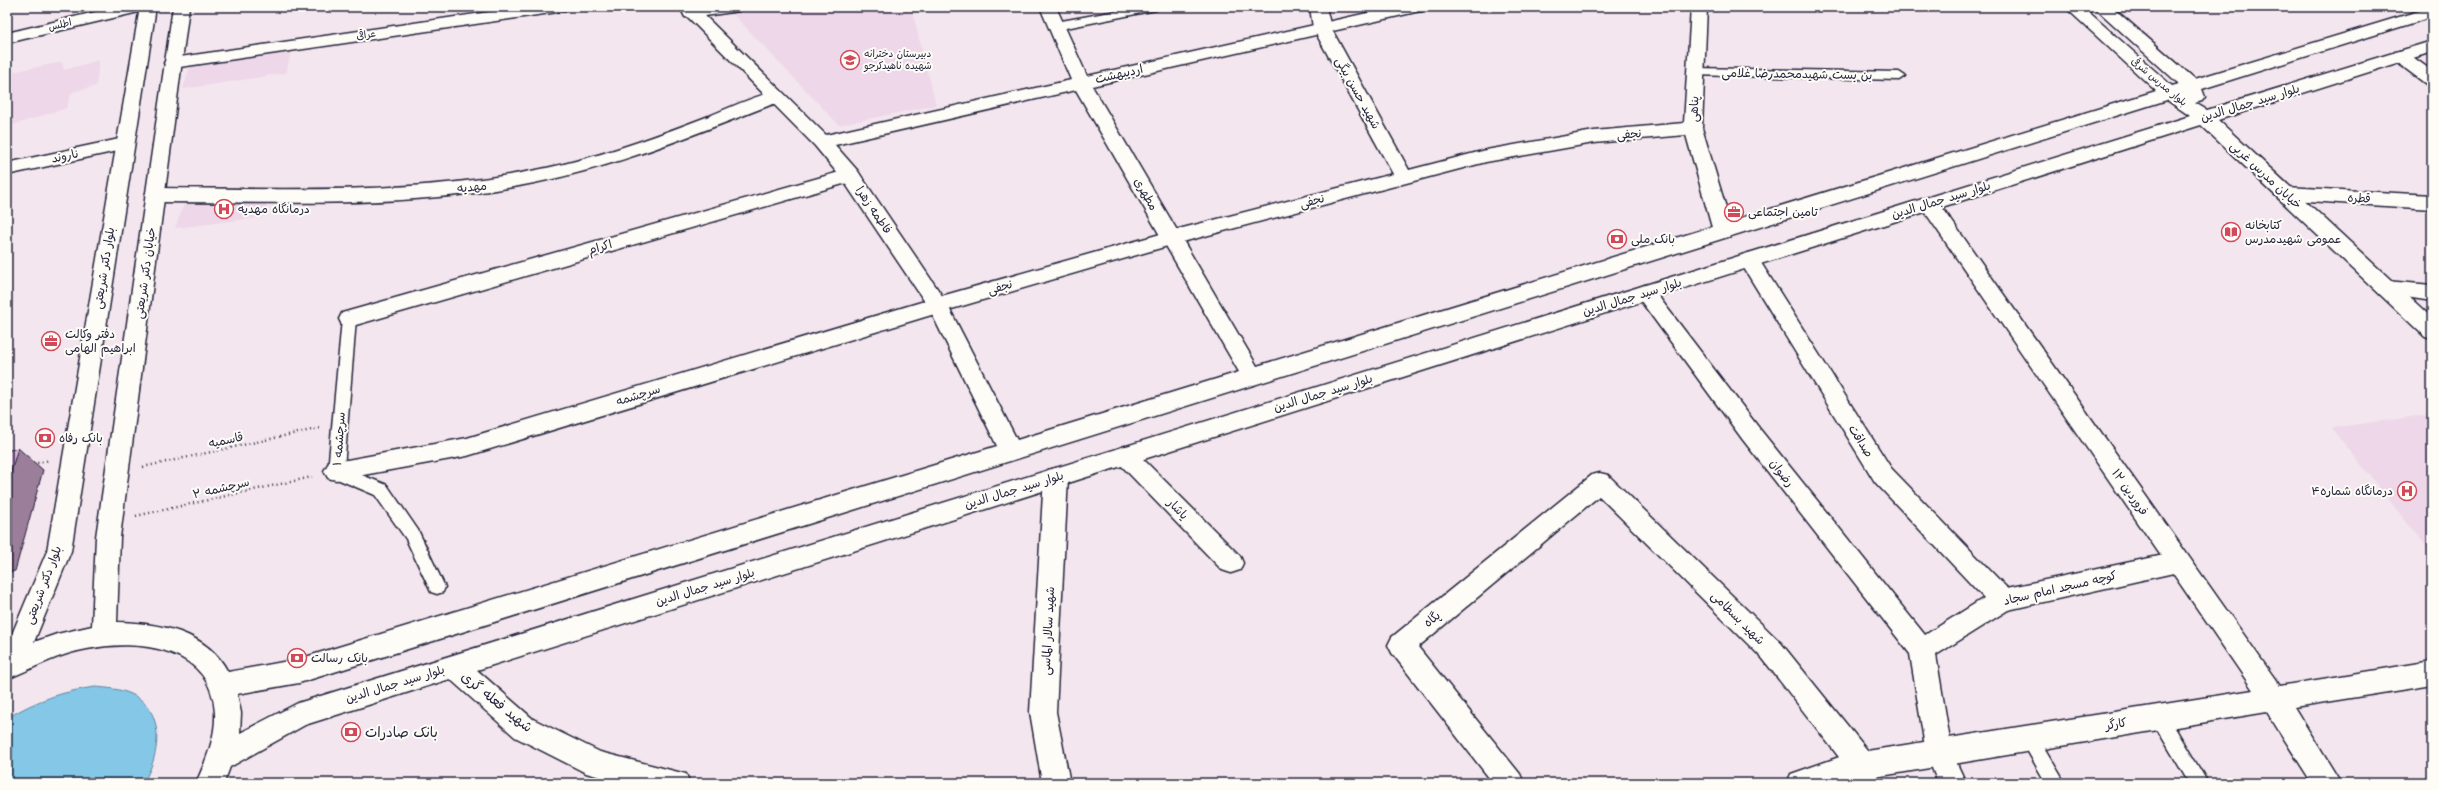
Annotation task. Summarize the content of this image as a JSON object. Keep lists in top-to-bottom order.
{
  "streets": {
    "street": [
      "اطلس",
      "عراقی",
      "اردیبهشت",
      "بلوار مدرس شرقی",
      "شهید حسن بیگی",
      "بلوار سید جمال الدین",
      "پناهی",
      "نجفی",
      "ناروند",
      "خیابان مدرس غربی",
      "مهدیه",
      "مطهری",
      "قطره",
      "فاطمه زهرا",
      "اکرام",
      "بلوار دکتر شریعتی",
      "خیابان دکتر شریعتی",
      "سرچشمه",
      "صداقت",
      "رضوان",
      "۱۲ فروردین",
      "یاشار",
      "کوچه مسجد امام سجاد",
      "شهید بسطامی",
      "پگاه",
      "شهید سالار الماسی",
      "شهید فعله گری",
      "کارگر"
    ],
    "lane": ["بن بست شهیدمحمدرضا غلامی", "سرچشمه ۱"],
    "path": ["قاسمیه", "سرچشمه ۲"]
  },
  "crossings": [
    ["عراقی", "خیابان دکتر شریعتی"],
    ["اردیبهشت", "شهید حسن بیگی"],
    ["اردیبهشت", "مطهری"],
    ["اردیبهشت", "فاطمه زهرا"],
    ["بن بست شهیدمحمدرضا غلامی", "پناهی"],
    ["بلوار مدرس شرقی", "بلوار سید جمال الدین"],
    ["بلوار مدرس شرقی", "خیابان مدرس غربی"],
    ["شهید حسن بیگی", "نجفی"],
    ["بلوار سید جمال الدین", "خیابان مدرس غربی"],
    ["بلوار سید جمال الدین", "صداقت"],
    ["بلوار سید جمال الدین", "رضوان"],
    ["بلوار سید جمال الدین", "۱۲ فروردین"],
    ["بلوار سید جمال الدین", "یاشار"],
    ["بلوار سید جمال الدین", "شهید سالار الماسی"],
    ["بلوار سید جمال الدین", "شهید فعله گری"],
    ["پناهی", "نجفی"],
    ["نجفی", "مطهری"],
    ["نجفی", "فاطمه زهرا"],
    ["نجفی", "سرچشمه"],
    ["ناروند", "بلوار دکتر شریعتی"],
    ["خیابان مدرس غربی", "قطره"],
    ["مهدیه", "فاطمه زهرا"],
    ["مهدیه", "خیابان دکتر شریعتی"],
    ["فاطمه زهرا", "اکرام"],
    ["فاطمه زهرا", "سرچشمه"],
    ["اکرام", "سرچشمه ۱"],
    ["خیابان دکتر شریعتی", "قاسمیه"],
    ["خیابان دکتر شریعتی", "سرچشمه ۲"],
    ["سرچشمه", "سرچشمه ۱"],
    ["سرچشمه", "سرچشمه ۲"],
    ["سرچشمه ۱", "قاسمیه"],
    ["سرچشمه ۱", "سرچشمه ۲"],
    ["صداقت", "کوچه مسجد امام سجاد"],
    ["رضوان", "کوچه مسجد امام سجاد"],
    ["۱۲ فروردین", "کوچه مسجد امام سجاد"],
    ["۱۲ فروردین", "کارگر"],
    ["شهید بسطامی", "پگاه"],
    ["شهید بسطامی", "کارگر"]
  ],
  "places": {
    "school or university": ["دبیرستان دخترانه شهیده ناهیدکرجو"],
    "hospital": ["درمانگاه مهدیه", "درمانگاه شماره۴"],
    "office": ["تامین اجتماعی", "دفتر وکالت ابراهیم الهامی"],
    "library": ["کتابخانه عمومی شهیدمدرس"],
    "bank": [
      "بانک ملی",
      "بانک رفاه",
      "بانک رسالت",
      "بانک صادرات"
    ]
  }
}
